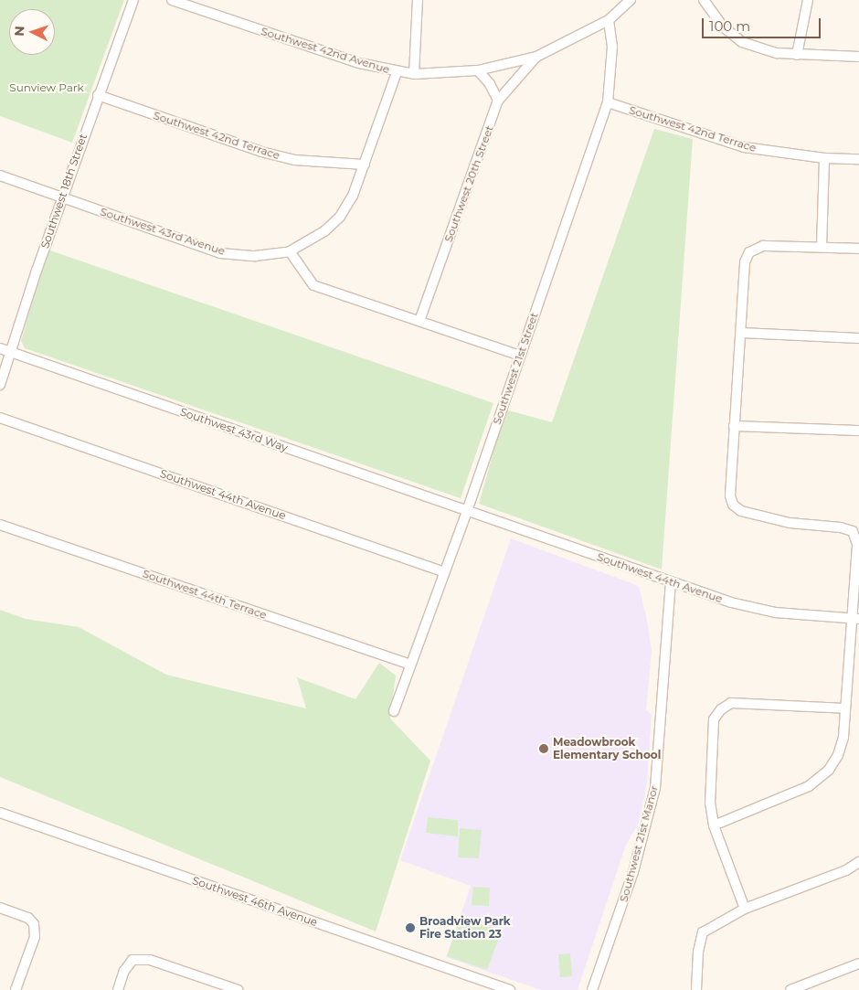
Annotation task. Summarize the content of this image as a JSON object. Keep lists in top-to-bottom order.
{
  "streets": {
    "street": [
      "Southwest 42nd Avenue",
      "Southwest 42nd Terrace",
      "Southwest 20th Street",
      "Southwest 18th Street",
      "Southwest 43rd Avenue",
      "Southwest 21st Street",
      "Southwest 43rd Way",
      "Southwest 44th Avenue",
      "Southwest 44th Terrace",
      "Southwest 21st Manor",
      "Southwest 46th Avenue"
    ]
  },
  "crossings": [
    ["Southwest 42nd Avenue", "Southwest 20th Street"],
    ["Southwest 42nd Avenue", "Southwest 43rd Avenue"],
    ["Southwest 42nd Avenue", "Southwest 21st Street"],
    ["Southwest 42nd Terrace", "Southwest 18th Street"],
    ["Southwest 42nd Terrace", "Southwest 43rd Avenue"],
    ["Southwest 42nd Terrace", "Southwest 21st Street"],
    ["Southwest 18th Street", "Southwest 43rd Avenue"],
    ["Southwest 18th Street", "Southwest 43rd Way"],
    ["Southwest 21st Street", "Southwest 43rd Way"],
    ["Southwest 21st Street", "Southwest 44th Avenue"],
    ["Southwest 21st Street", "Southwest 44th Terrace"],
    ["Southwest 43rd Way", "Southwest 44th Avenue"],
    ["Southwest 44th Avenue", "Southwest 21st Manor"]
  ],
  "parks": ["Sunview Park"],
  "places": ["Meadowbrook Elementary School", "Broadview Park Fire Station 23"],
  "scale_bar": "100 m",
  "north": "left"
}
